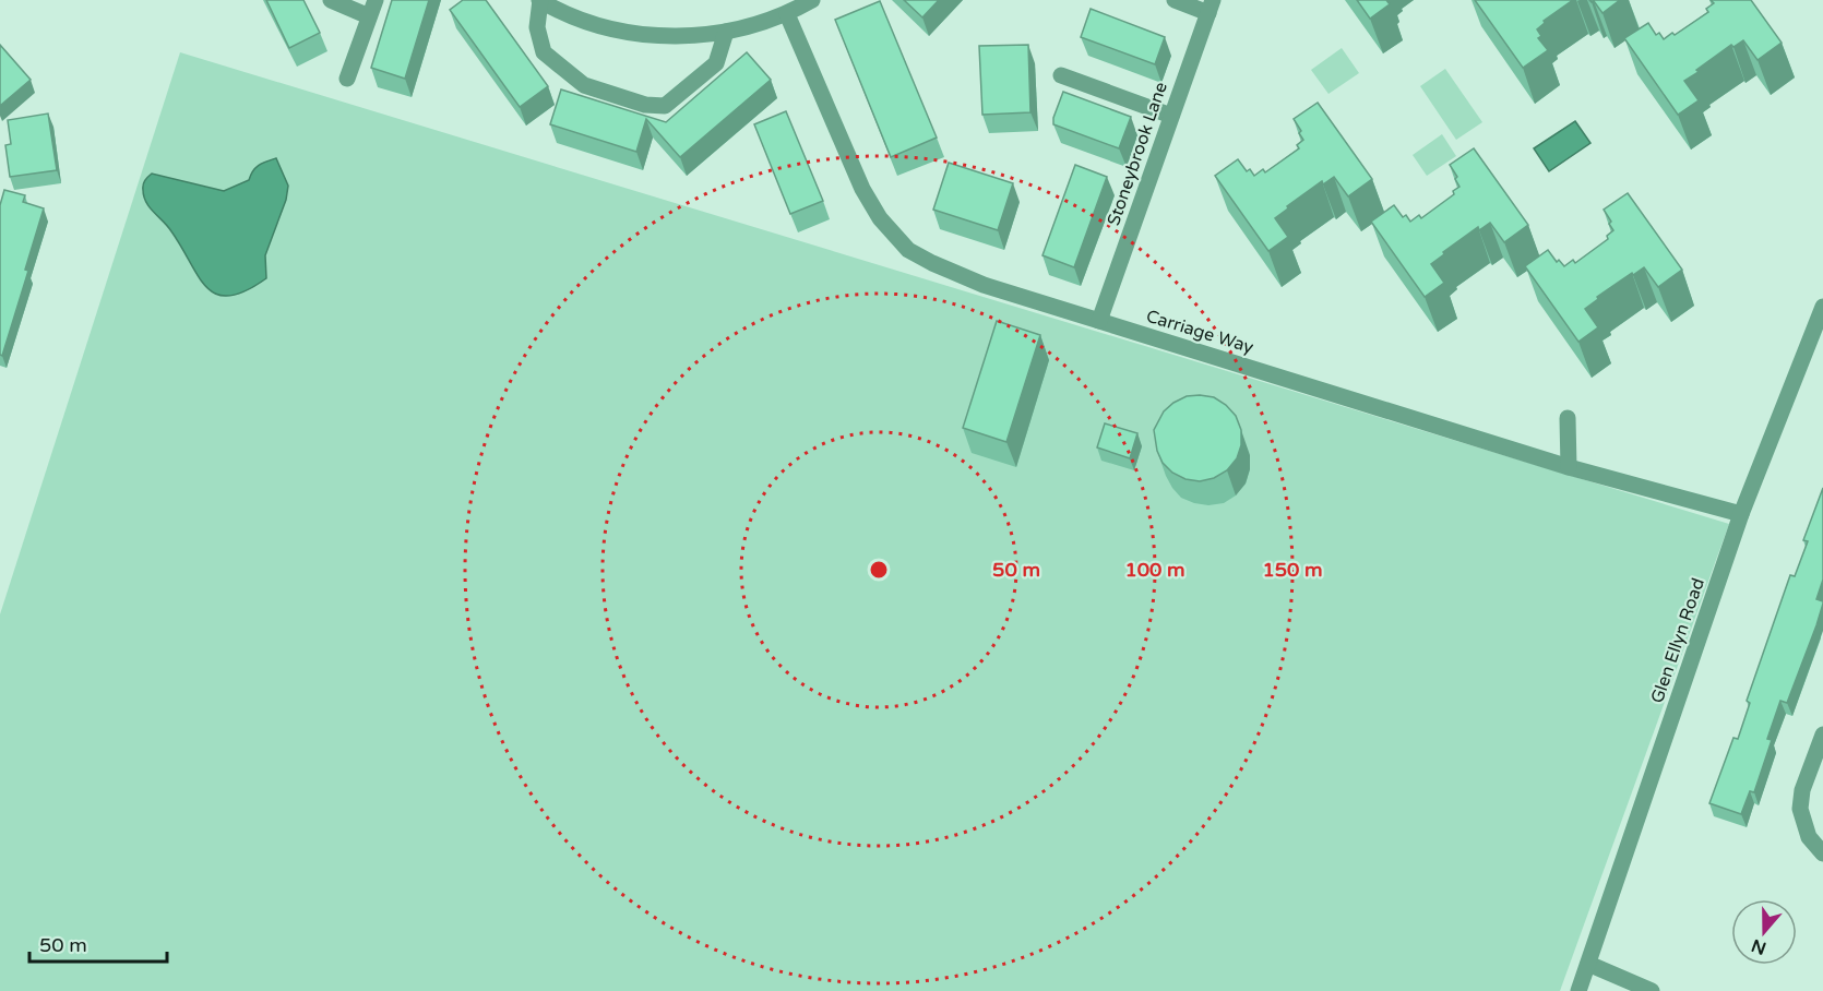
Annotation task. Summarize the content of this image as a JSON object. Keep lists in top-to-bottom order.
{
  "streets": {
    "street": ["Stoneybrook Lane", "Carriage Way", "Glen Ellyn Road"]
  },
  "crossings": [
    ["Stoneybrook Lane", "Carriage Way"],
    ["Carriage Way", "Glen Ellyn Road"]
  ],
  "scale_bar": "50 m",
  "north": "bottom",
  "rings": ["50 m", "100 m", "150 m"]
}
